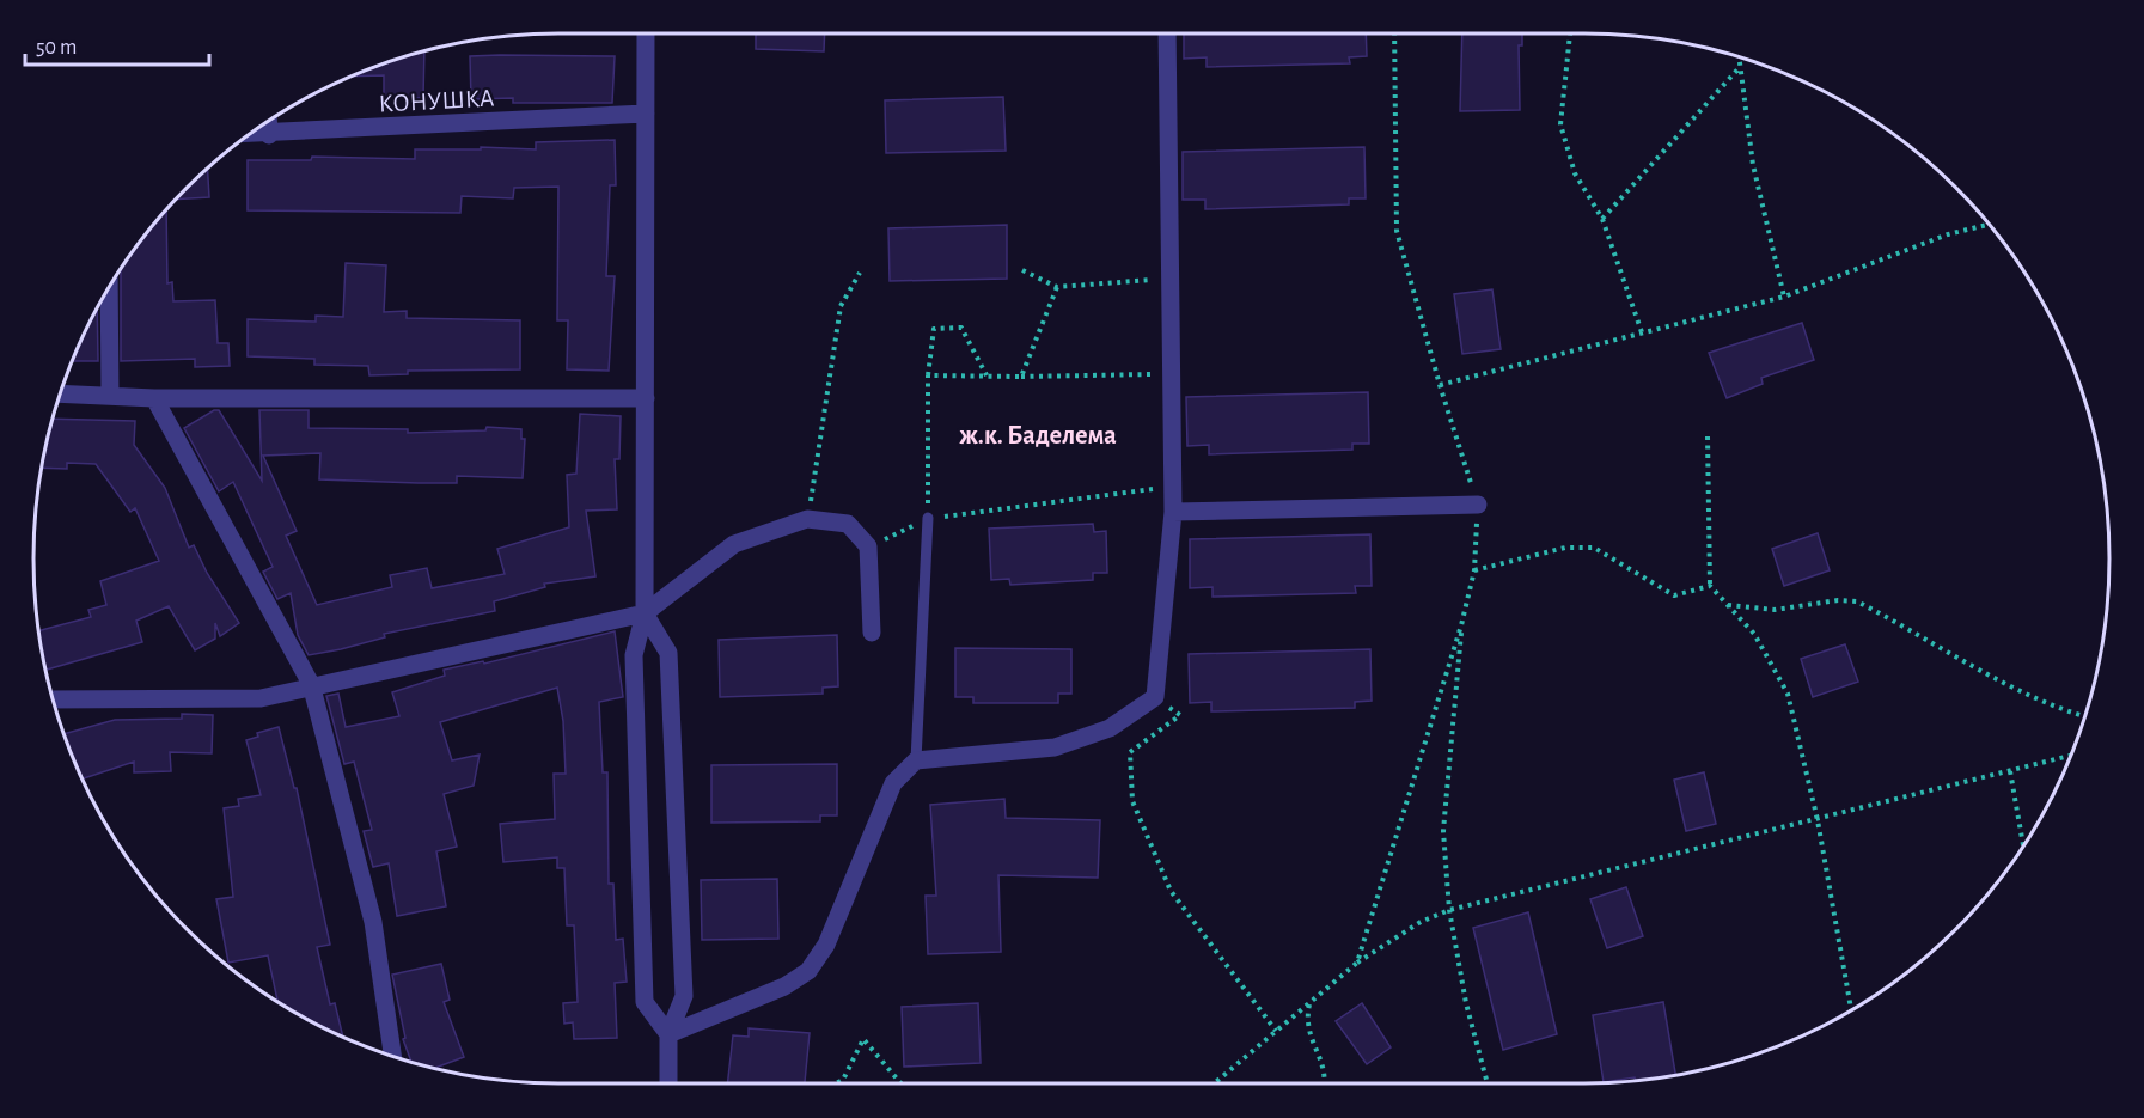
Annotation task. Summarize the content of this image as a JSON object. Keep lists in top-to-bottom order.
{
  "streets": {
    "street": ["КОНУШКА"]
  },
  "districts": ["ж.к. Баделема"],
  "scale_bar": "50 m"
}
